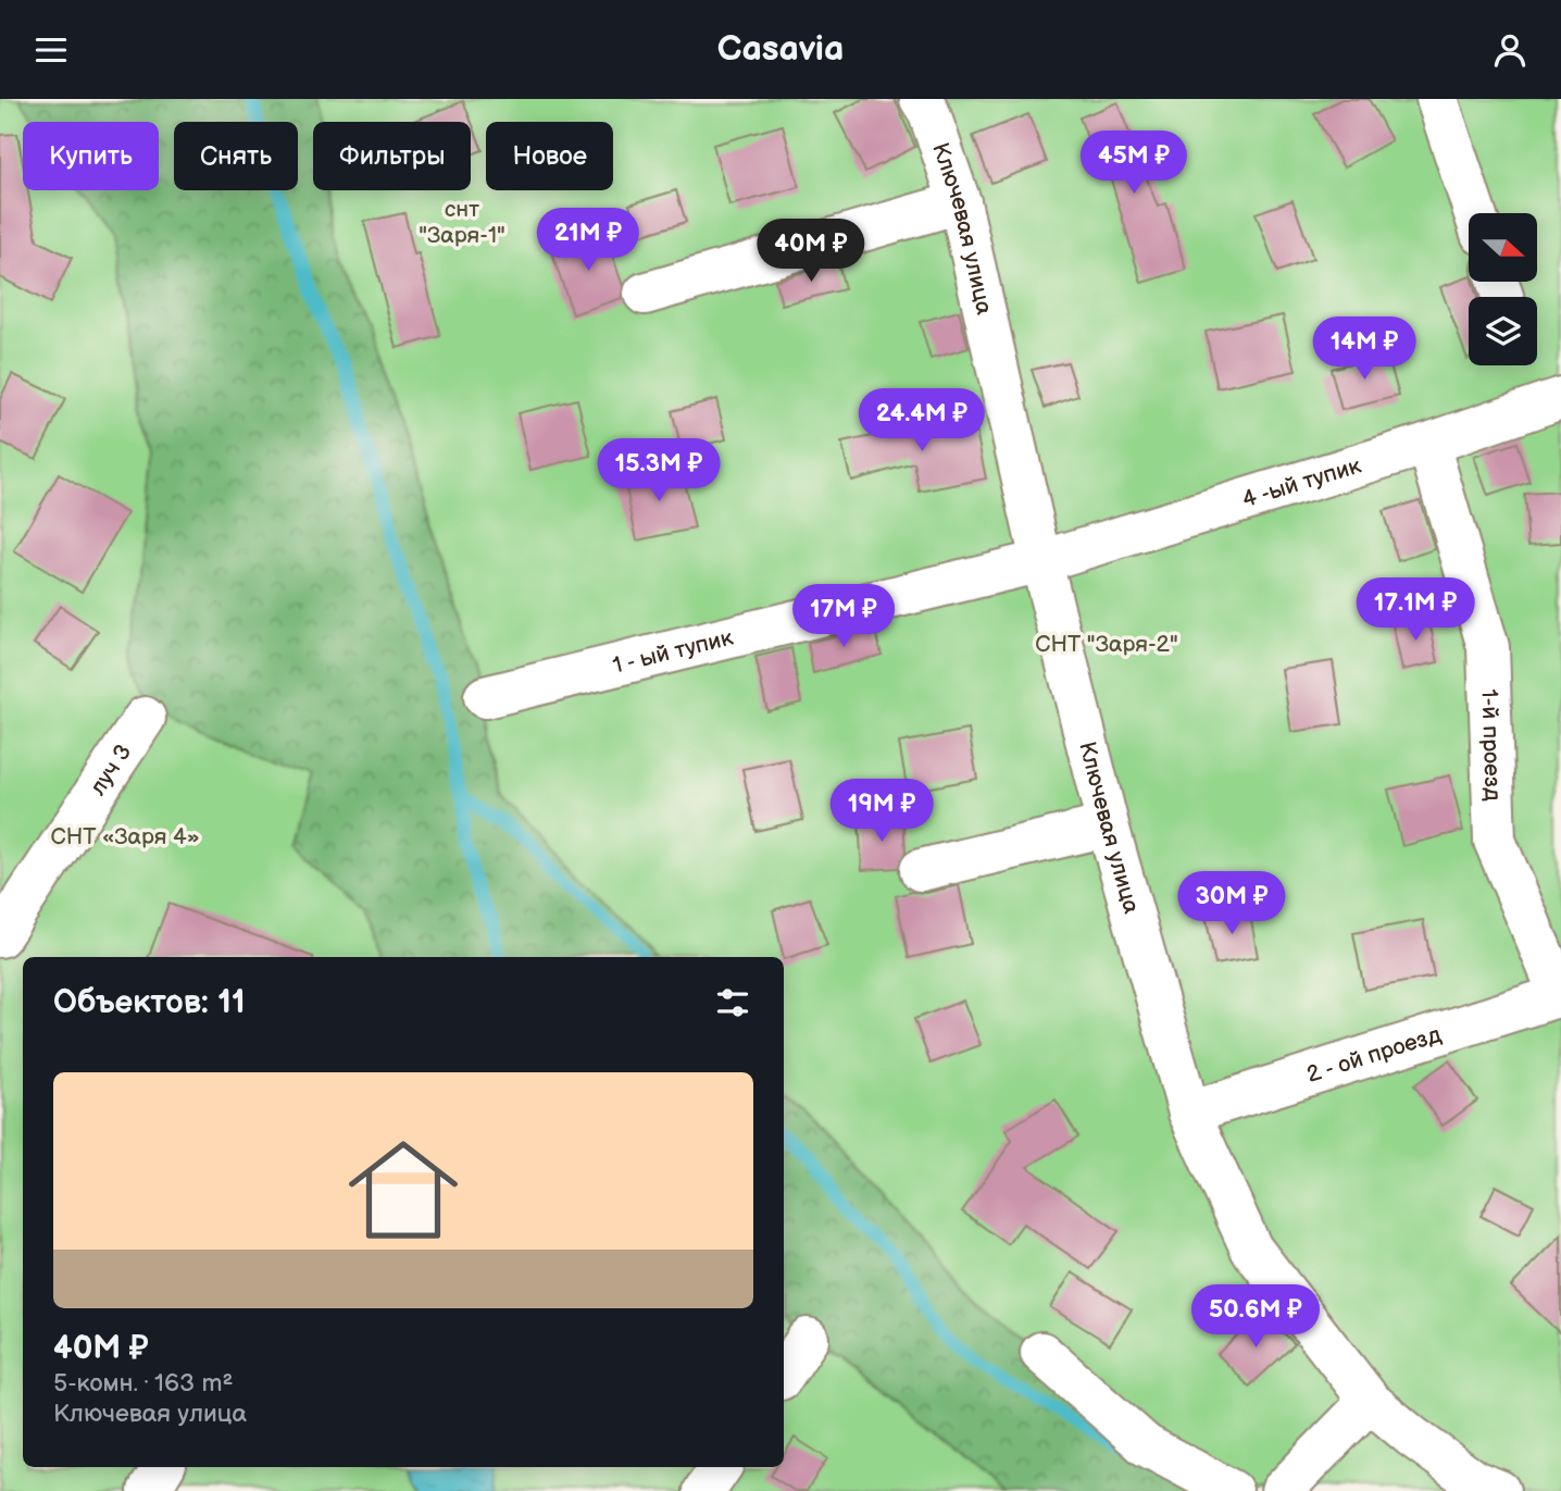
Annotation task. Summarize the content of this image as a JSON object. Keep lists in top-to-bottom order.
{
  "streets": {
    "street": [
      "Ключевая улица",
      "4 -ый тупик",
      "1 - ый тупик",
      "1-й проезд",
      "луч 3",
      "2 - ой проезд"
    ]
  },
  "crossings": [
    ["Ключевая улица", "4 -ый тупик"],
    ["Ключевая улица", "1 - ый тупик"],
    ["Ключевая улица", "2 - ой проезд"],
    ["4 -ый тупик", "1 - ый тупик"],
    ["4 -ый тупик", "1-й проезд"],
    ["1-й проезд", "2 - ой проезд"]
  ],
  "parks": ["снт \"Заря-1\"", "СНТ \"Заря-2\"", "СНТ «Заря 4»"],
  "north": "right",
  "page": {
    "header": "Casavia",
    "chip": [
      "Купить",
      "Снять",
      "Фильтры",
      "Новое"
    ],
    "price": [
      "45M ₽",
      "21M ₽",
      "40M ₽",
      "14M ₽",
      "24.4M ₽",
      "15.3M ₽",
      "17.1M ₽",
      "17M ₽",
      "19M ₽",
      "30M ₽",
      "50.6M ₽"
    ],
    "heading": "Объектов: 11",
    "list": [
      {
        "name": "40M ₽",
        "note": "5-комн. · 163 m² · Ключевая улица"
      }
    ]
  }
}
